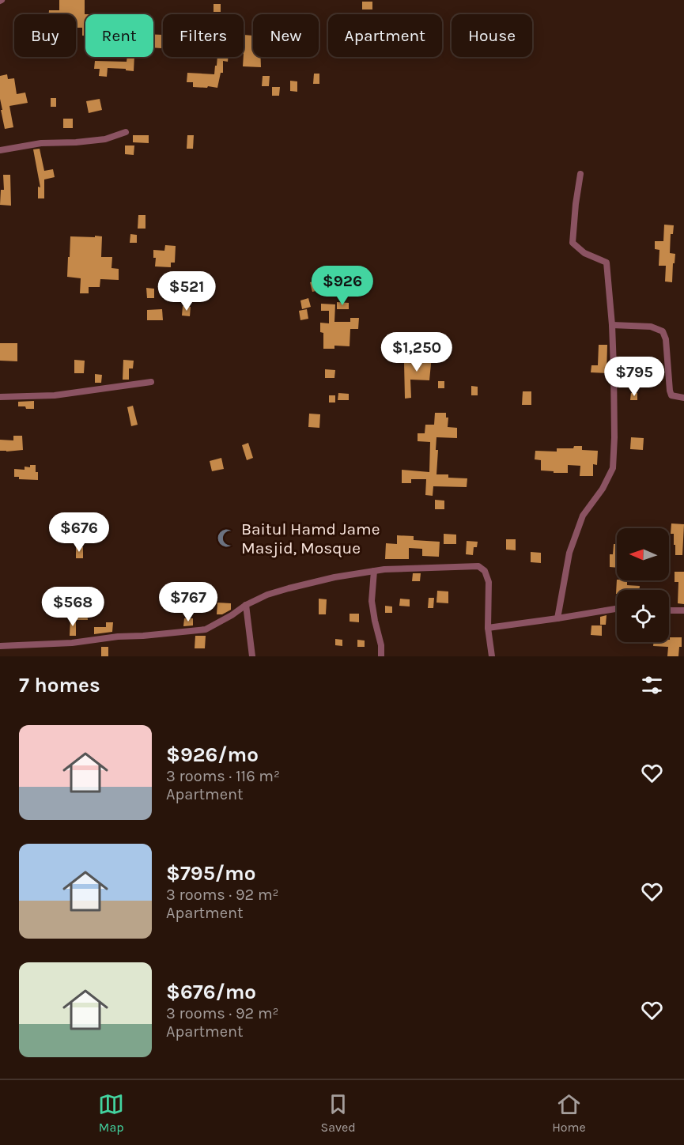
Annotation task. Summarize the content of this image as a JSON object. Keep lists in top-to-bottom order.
{
  "places": {
    "mosque": ["Baitul Hamd Jame Masjid, Mosque"]
  },
  "north": "left",
  "page": {
    "chip": [
      "Buy",
      "Rent",
      "Filters",
      "New",
      "Apartment",
      "House"
    ],
    "price": [
      "$926",
      "$521",
      "$1,250",
      "$795",
      "$676",
      "$767",
      "$568"
    ],
    "heading": "7 homes",
    "list": [
      {
        "name": "$926/mo",
        "note": "3 rooms · 116 m² · Apartment"
      },
      {
        "name": "$795/mo",
        "note": "3 rooms · 92 m² · Apartment"
      },
      {
        "name": "$676/mo",
        "note": "3 rooms · 92 m² · Apartment"
      }
    ],
    "tabs": ["Map", "Saved", "Home"]
  }
}
